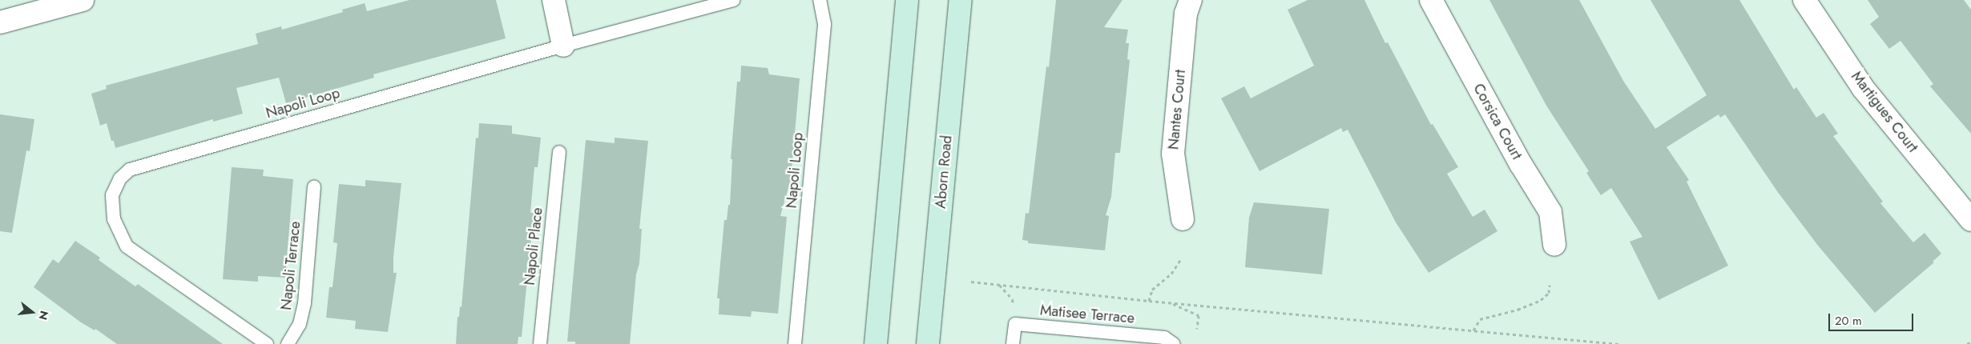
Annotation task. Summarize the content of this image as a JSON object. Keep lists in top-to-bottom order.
{
  "streets": {
    "main road": ["Aborn Road"],
    "street": ["Nantes Court", "Martigues Court", "Corsica Court"],
    "lane": [
      "Napoli Loop",
      "Napoli Place",
      "Napoli Terrace",
      "Matisee Terrace"
    ]
  },
  "scale_bar": "20 m",
  "north": "right"
}
